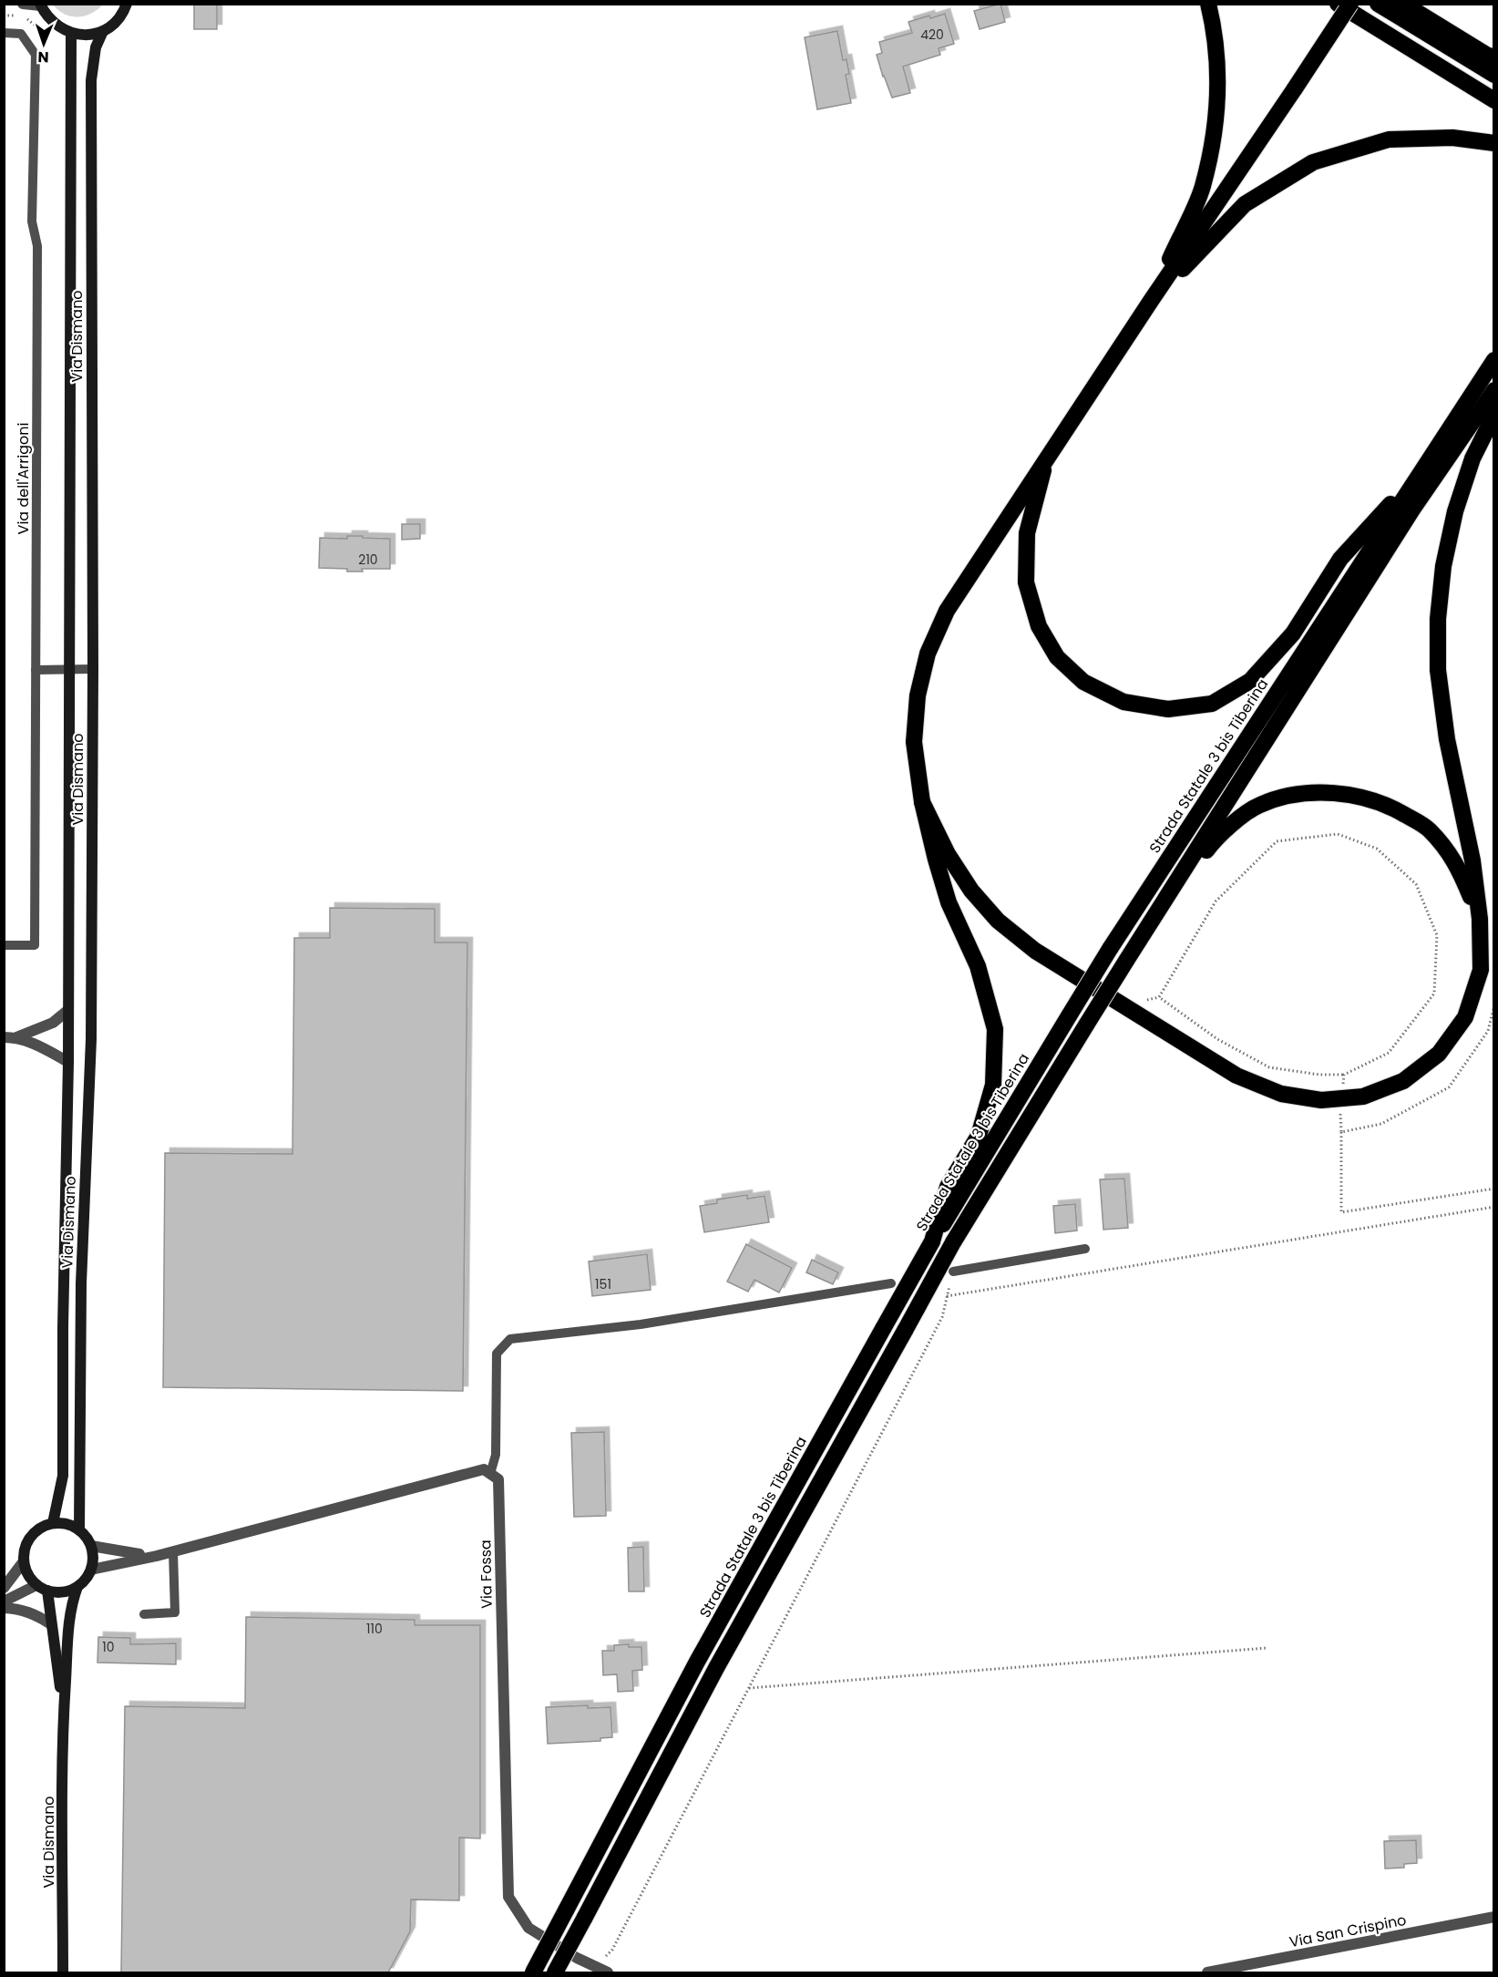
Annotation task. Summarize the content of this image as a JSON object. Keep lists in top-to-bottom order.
{
  "streets": {
    "highway": ["Strada Statale 3 bis Tiberina"],
    "main road": ["Via Dismano"],
    "street": ["Via Fossa", "Via San Crispino"],
    "lane": ["Via dell'Arrigoni"]
  },
  "house_numbers": [
    "420",
    "210",
    "151",
    "110",
    "10"
  ],
  "north": "bottom"
}
